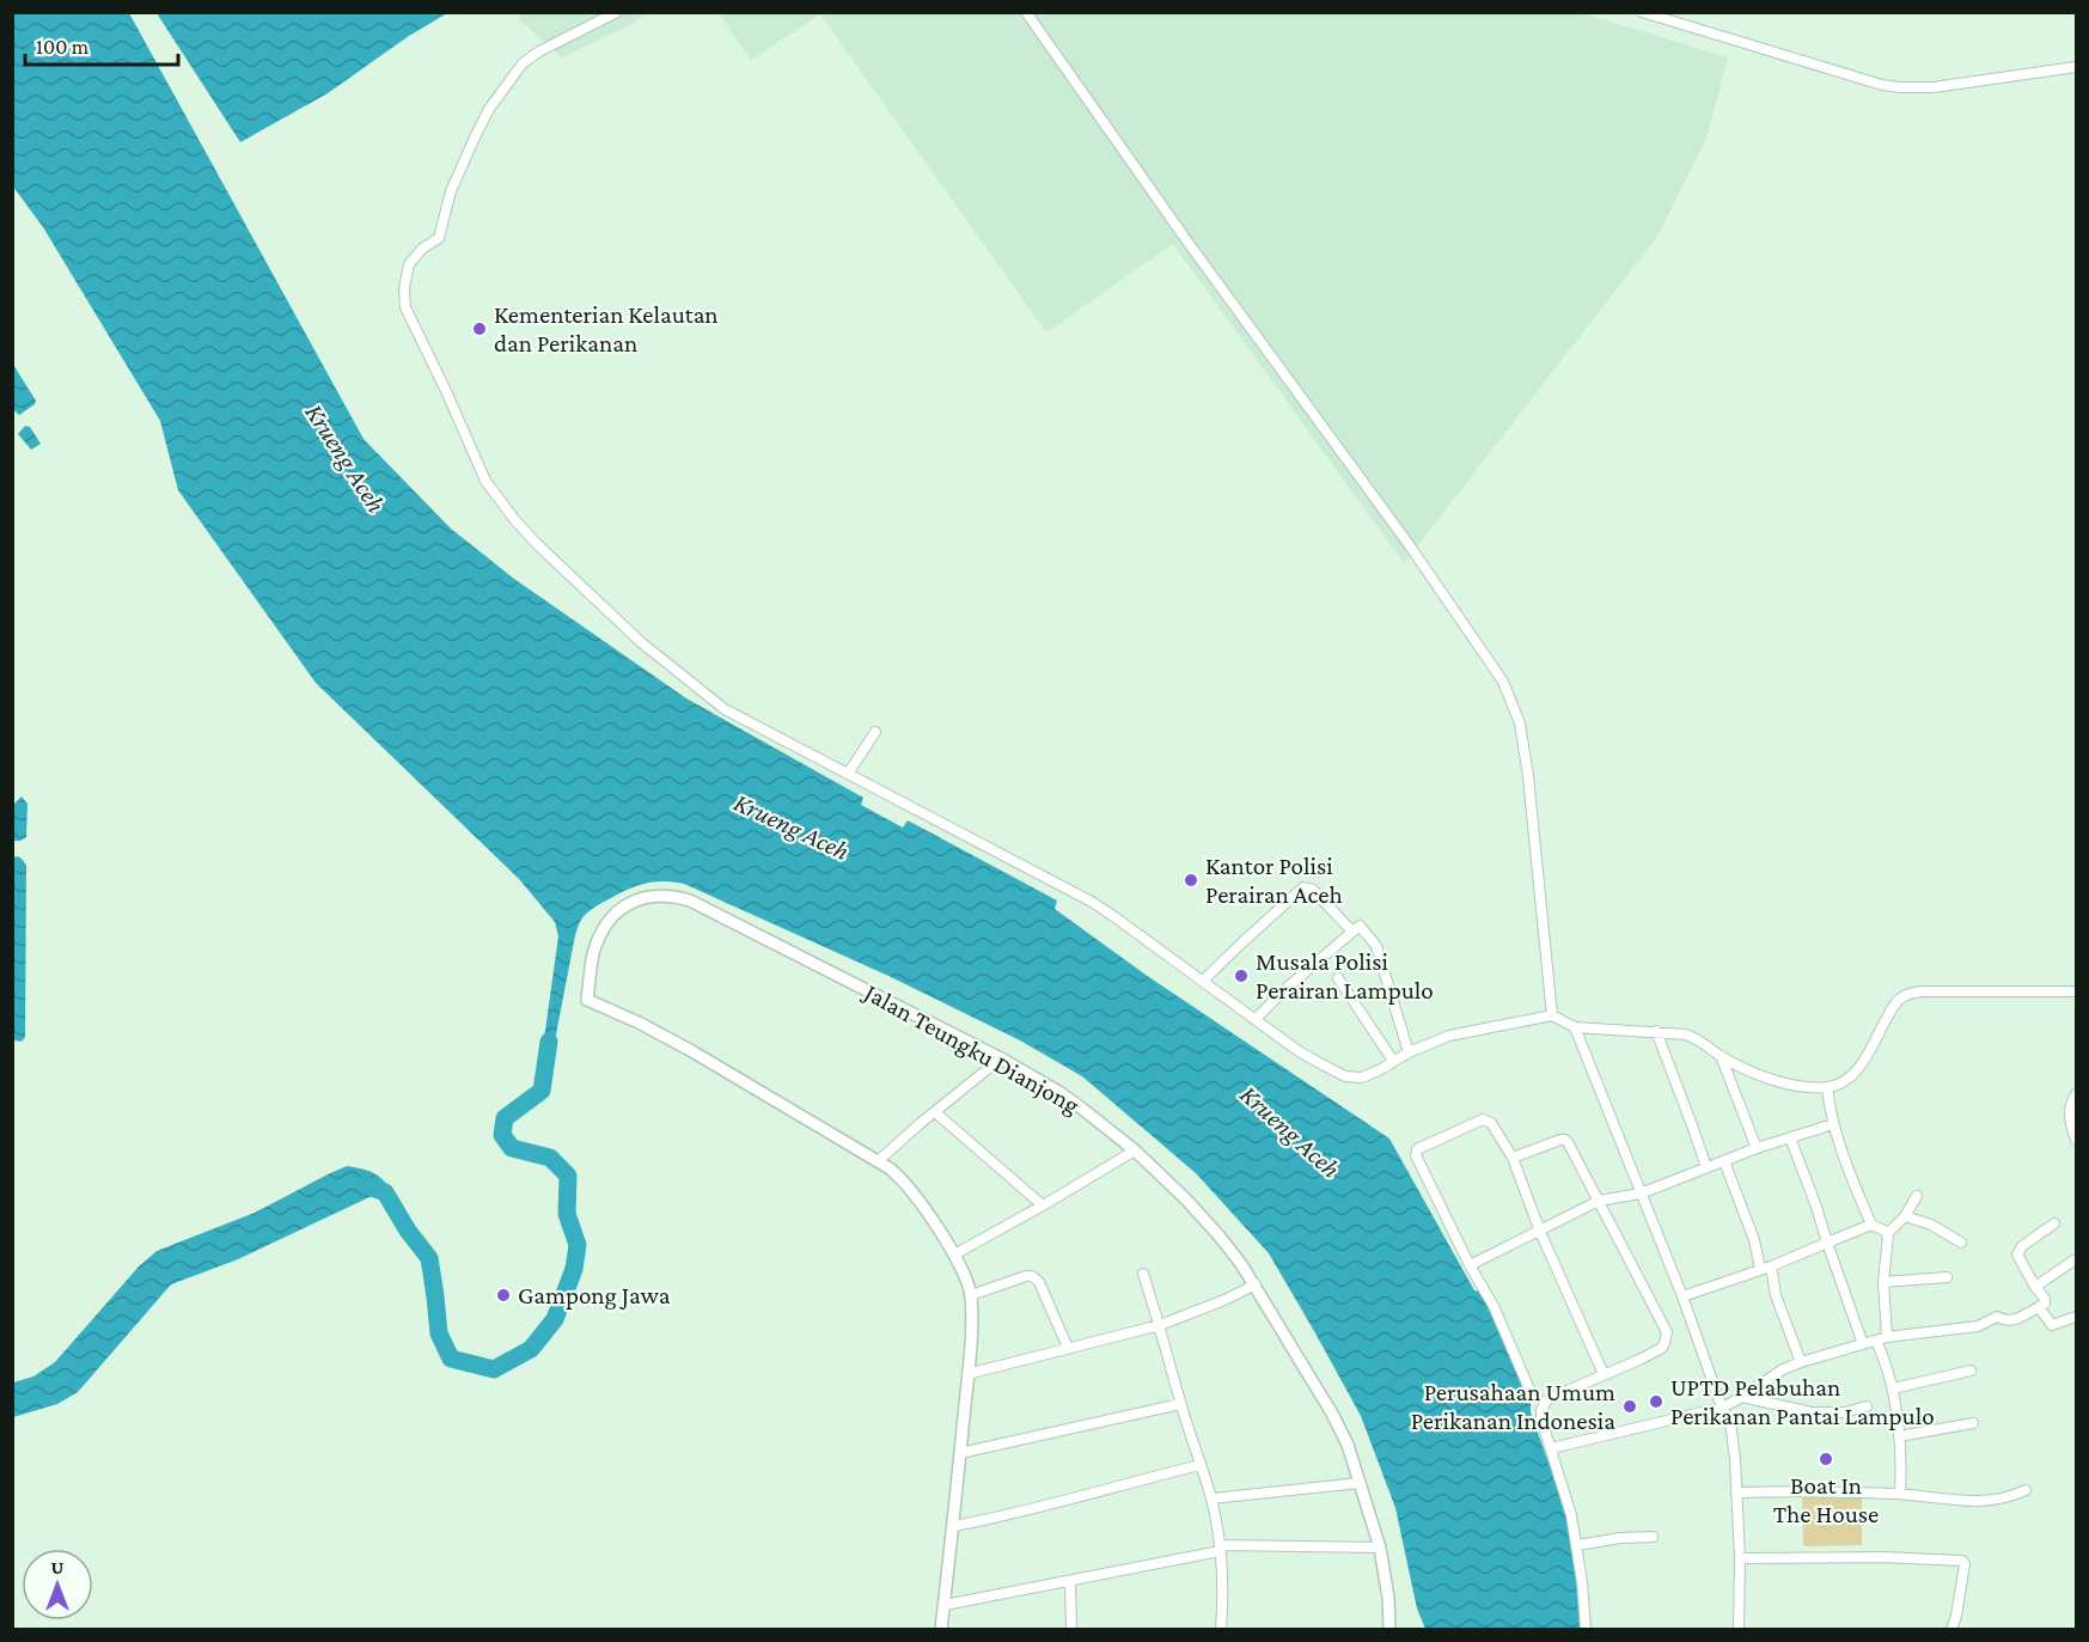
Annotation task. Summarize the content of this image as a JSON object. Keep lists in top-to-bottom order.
{
  "streets": {
    "street": ["Jalan Teungku Dianjong"]
  },
  "water": ["Krueng Aceh"],
  "places": [
    "Kementerian Kelautan dan Perikanan",
    "Kantor Polisi Perairan Aceh",
    "Musala Polisi Perairan Lampulo",
    "Gampong Jawa",
    "UPTD Pelabuhan Perikanan Pantai Lampulo",
    "Perusahaan Umum Perikanan Indonesia",
    "Boat In The House"
  ],
  "scale_bar": "100 m",
  "north": "top"
}
